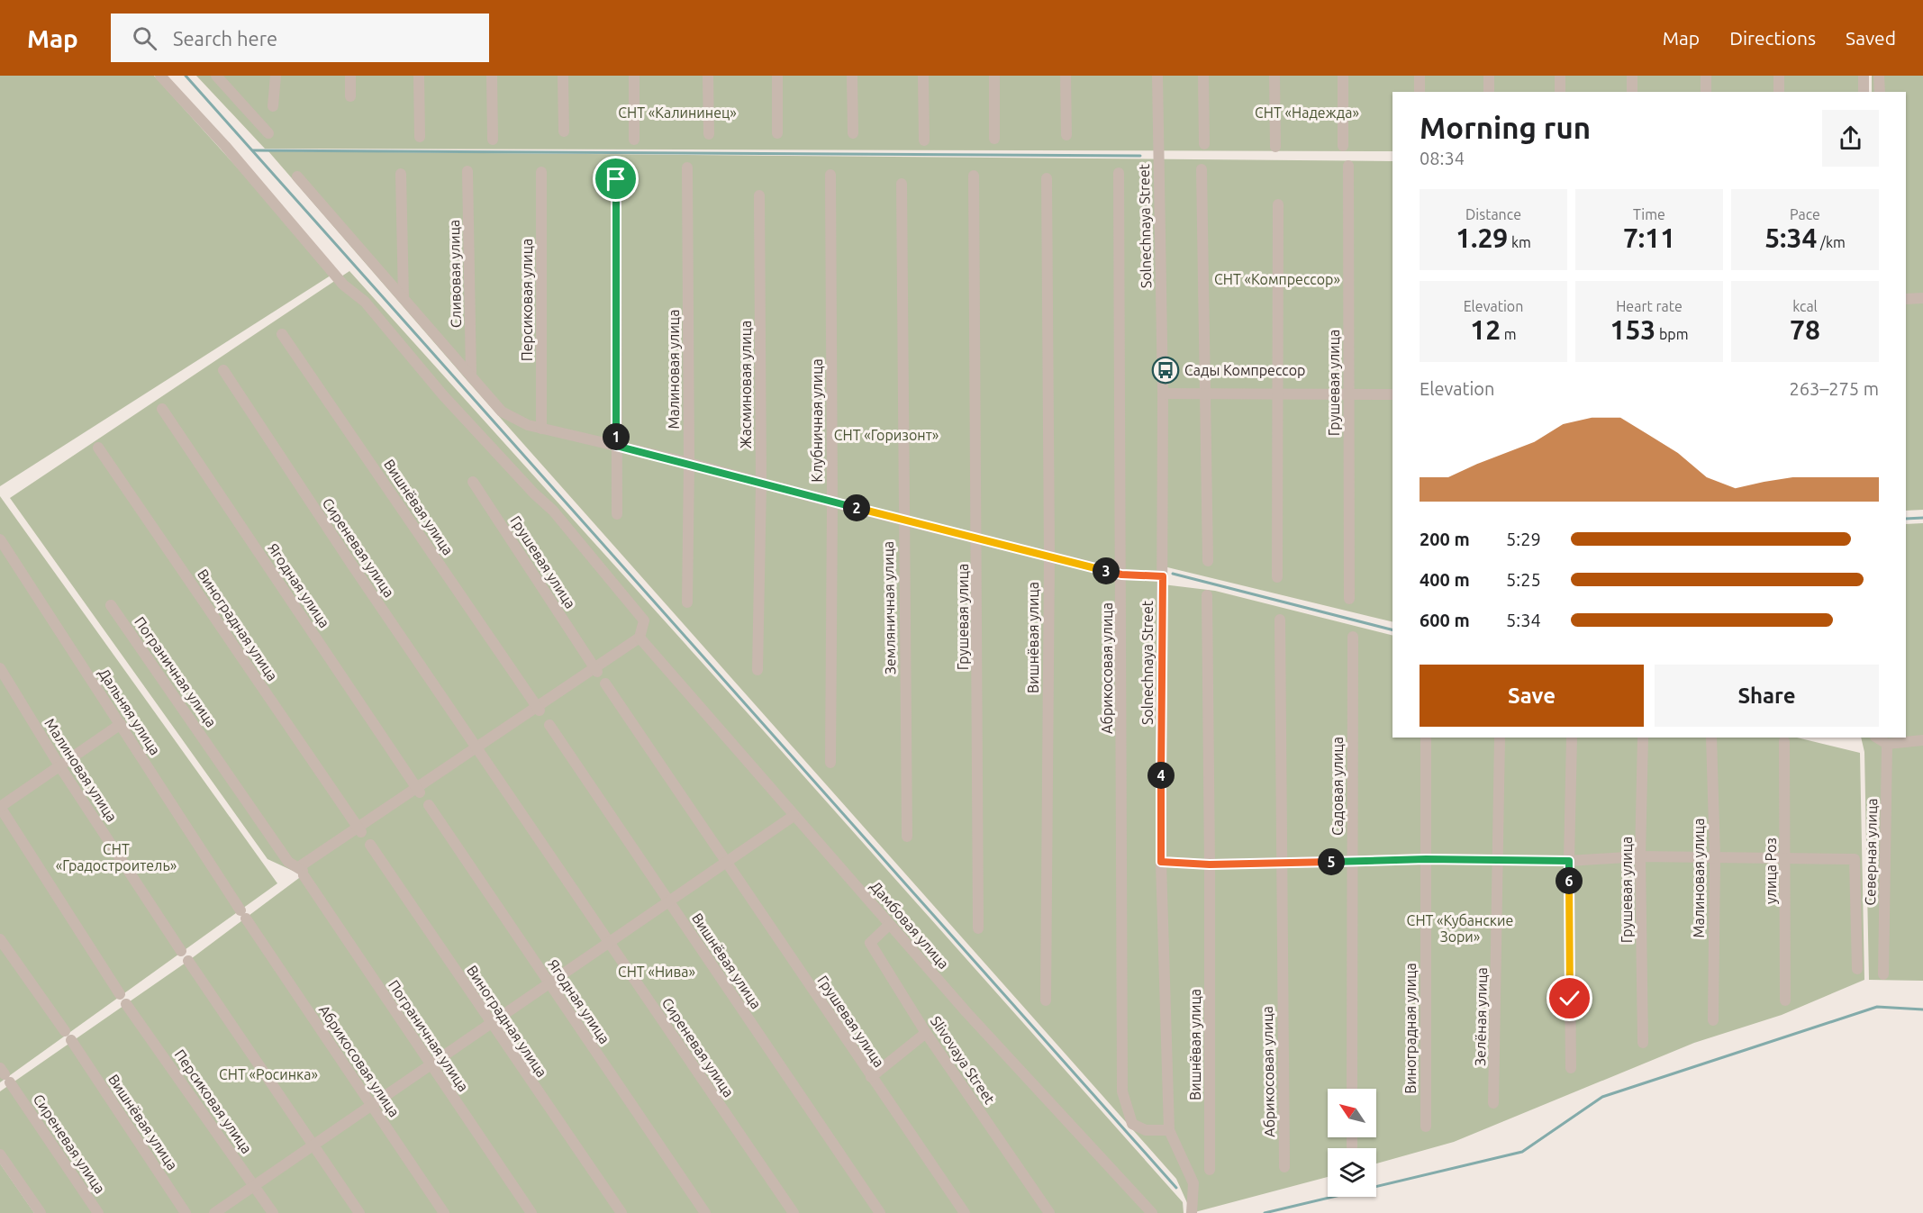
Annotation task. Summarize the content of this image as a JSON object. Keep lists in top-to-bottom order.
{
  "streets": {
    "street": [
      "Solnechnaya Street",
      "Сливовая улица",
      "Персиковая улица",
      "Малиновая улица",
      "Грушевая улица",
      "Жасминовая улица",
      "Клубничная улица",
      "Вишнёвая улица",
      "Сиреневая улица",
      "Ягодная улица",
      "Земляничная улица",
      "Виноградная улица",
      "Абрикосовая улица",
      "Пограничная улица",
      "Дальняя улица",
      "Садовая улица",
      "Северная улица",
      "улица Роз",
      "Дамбовая улица",
      "Зелёная улица",
      "Slivovaya Street"
    ]
  },
  "crossings": [
    ["Solnechnaya Street", "Абрикосовая улица"],
    ["Абрикосовая улица", "Дальняя улица"],
    ["Дамбовая улица", "Slivovaya Street"]
  ],
  "parks": [
    "СНТ «Калининец»",
    "СНТ «Надежда»",
    "СНТ «Компрессор»",
    "СНТ «Горизонт»",
    "СНТ «Градостроитель»",
    "СНТ «Кубанские Зори»",
    "СНТ «Нива»",
    "СНТ «Росинка»"
  ],
  "places": {
    "bus stop": ["Сады Компрессор"]
  },
  "north": "top left",
  "page": {
    "header": "Map",
    "search": "Search here",
    "nav": ["Map", "Directions", "Saved"],
    "heading": ["Morning run", "08:34"],
    "stats": [
      ["Distance", "1.29 km"],
      ["Time", "7:11"],
      ["Pace", "5:34 /km"],
      ["Elevation", "12 m"],
      ["Heart rate", "153 bpm"],
      ["kcal", "78"]
    ],
    "chart": ["Elevation", "263–275 m"],
    "pins": [
      "1",
      "2",
      "3",
      "4",
      "5",
      "6"
    ],
    "list": [
      {
        "name": "200 m",
        "note": "5:29"
      },
      {
        "name": "400 m",
        "note": "5:25"
      },
      {
        "name": "600 m",
        "note": "5:34"
      }
    ],
    "buttons": ["Save", "Share"]
  }
}
